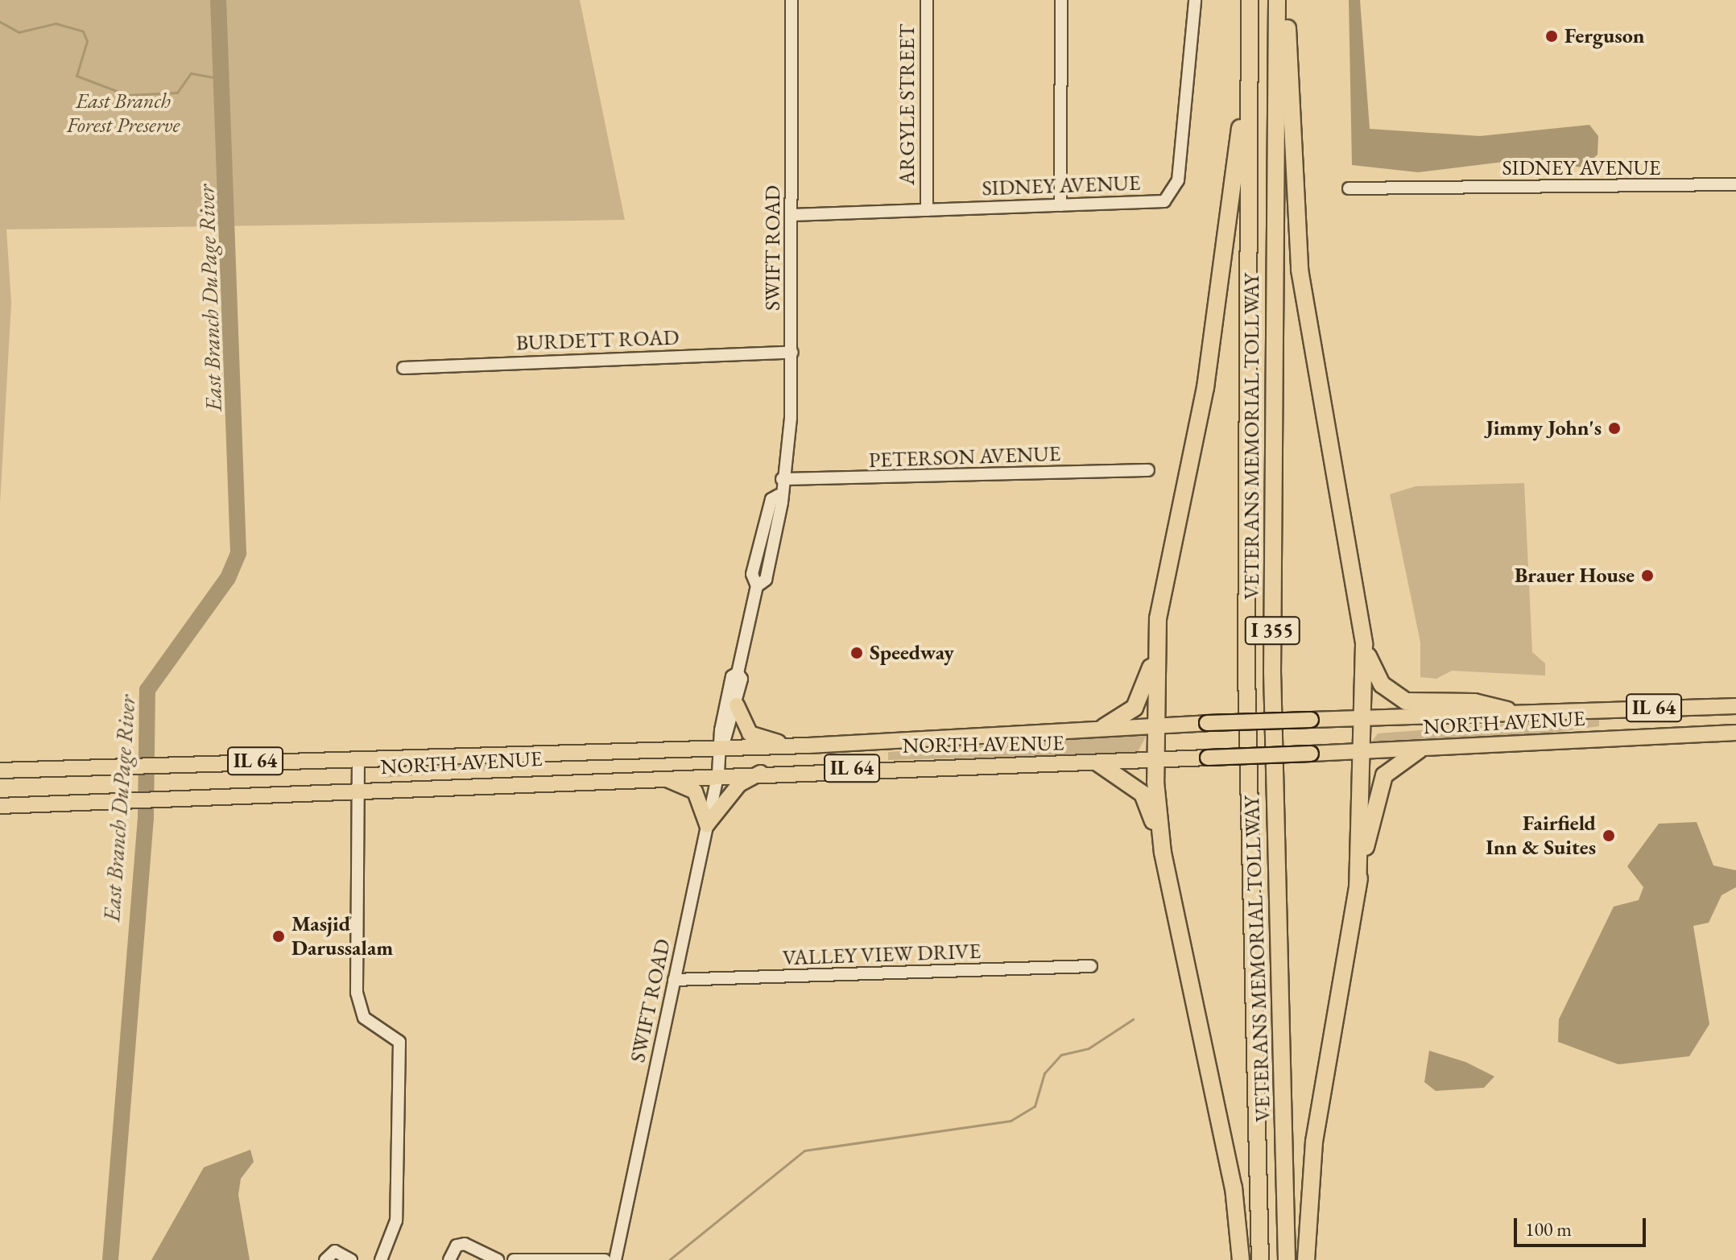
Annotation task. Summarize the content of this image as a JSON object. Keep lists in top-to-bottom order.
{
  "streets": {
    "highway": ["VETERANS MEMORIAL TOLLWAY", "I 355"],
    "main road": ["IL 64", "NORTH AVENUE"],
    "street": [
      "ARGYLE STREET",
      "SIDNEY AVENUE",
      "SWIFT ROAD",
      "BURDETT ROAD",
      "PETERSON AVENUE",
      "VALLEY VIEW DRIVE"
    ]
  },
  "crossings": [
    ["ARGYLE STREET", "SIDNEY AVENUE"],
    ["SIDNEY AVENUE", "SWIFT ROAD"],
    ["SWIFT ROAD", "BURDETT ROAD"],
    ["SWIFT ROAD", "PETERSON AVENUE"],
    ["SWIFT ROAD", "NORTH AVENUE"],
    ["SWIFT ROAD", "VALLEY VIEW DRIVE"]
  ],
  "water": ["East Branch DuPage River"],
  "parks": ["East Branch Forest Preserve"],
  "places": [
    "Ferguson",
    "Jimmy John's",
    "Brauer House",
    "Speedway",
    "Fairfield Inn & Suites",
    "Masjid Darussalam"
  ],
  "scale_bar": "100 m"
}
